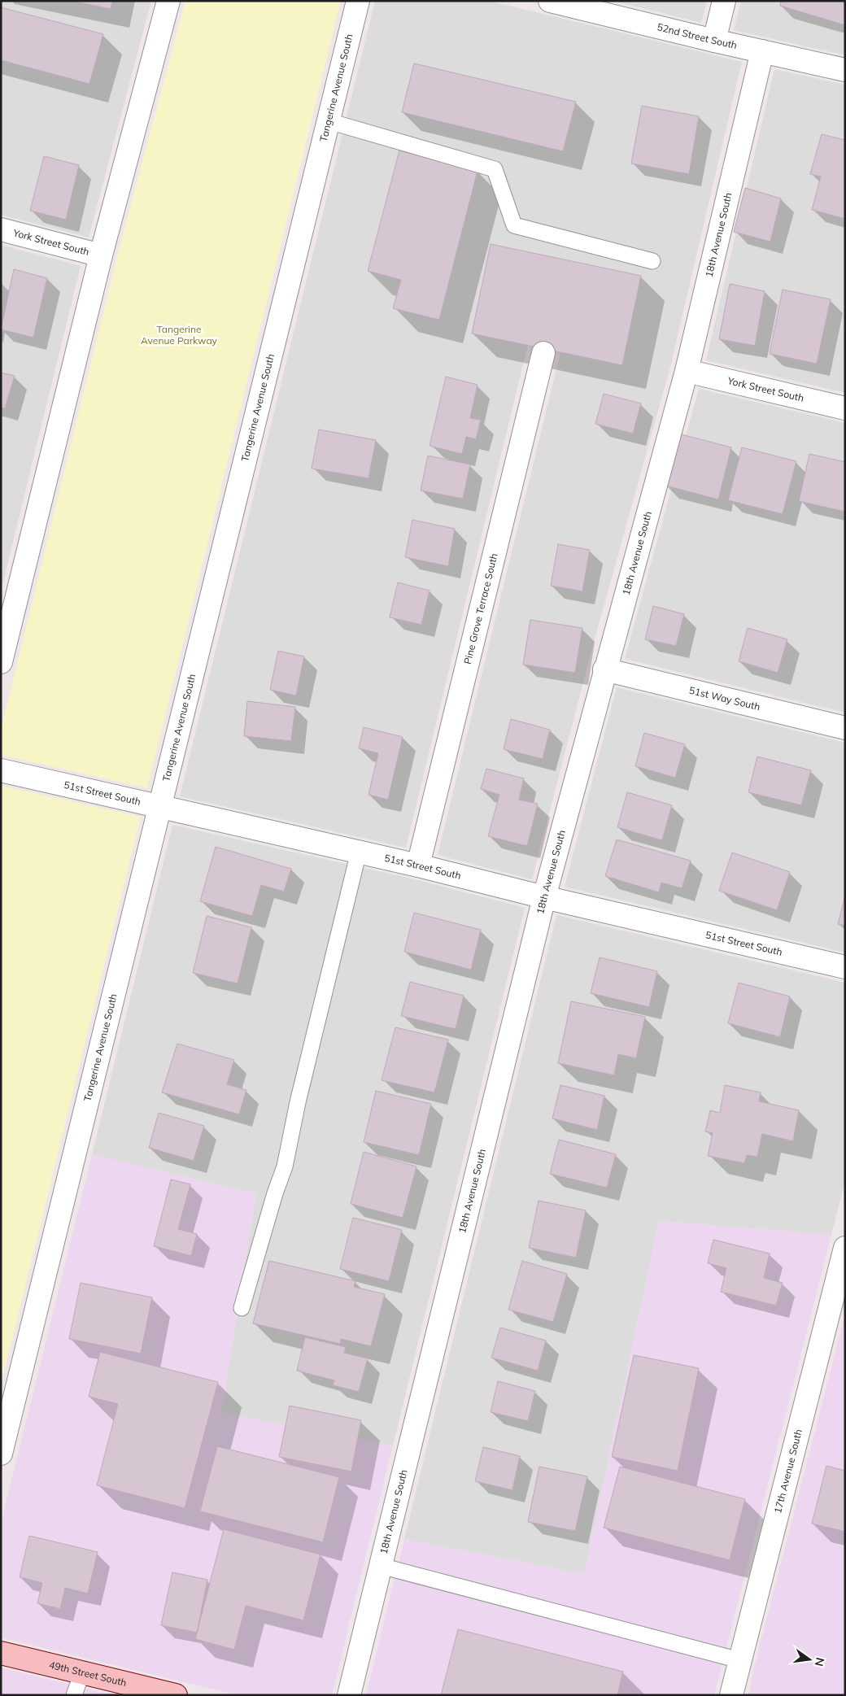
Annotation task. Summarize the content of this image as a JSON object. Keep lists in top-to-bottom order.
{
  "streets": {
    "main road": ["49th Street South"],
    "street": [
      "52nd Street South",
      "Tangerine Avenue South",
      "18th Avenue South",
      "York Street South",
      "Pine Grove Terrace South",
      "51st Way South",
      "51st Street South",
      "17th Avenue South"
    ]
  },
  "crossings": [
    ["52nd Street South", "18th Avenue South"],
    ["Tangerine Avenue South", "51st Street South"],
    ["18th Avenue South", "York Street South"],
    ["18th Avenue South", "51st Way South"],
    ["18th Avenue South", "51st Street South"],
    ["Pine Grove Terrace South", "51st Street South"]
  ],
  "parks": ["Tangerine Avenue Parkway"],
  "north": "right"
}
